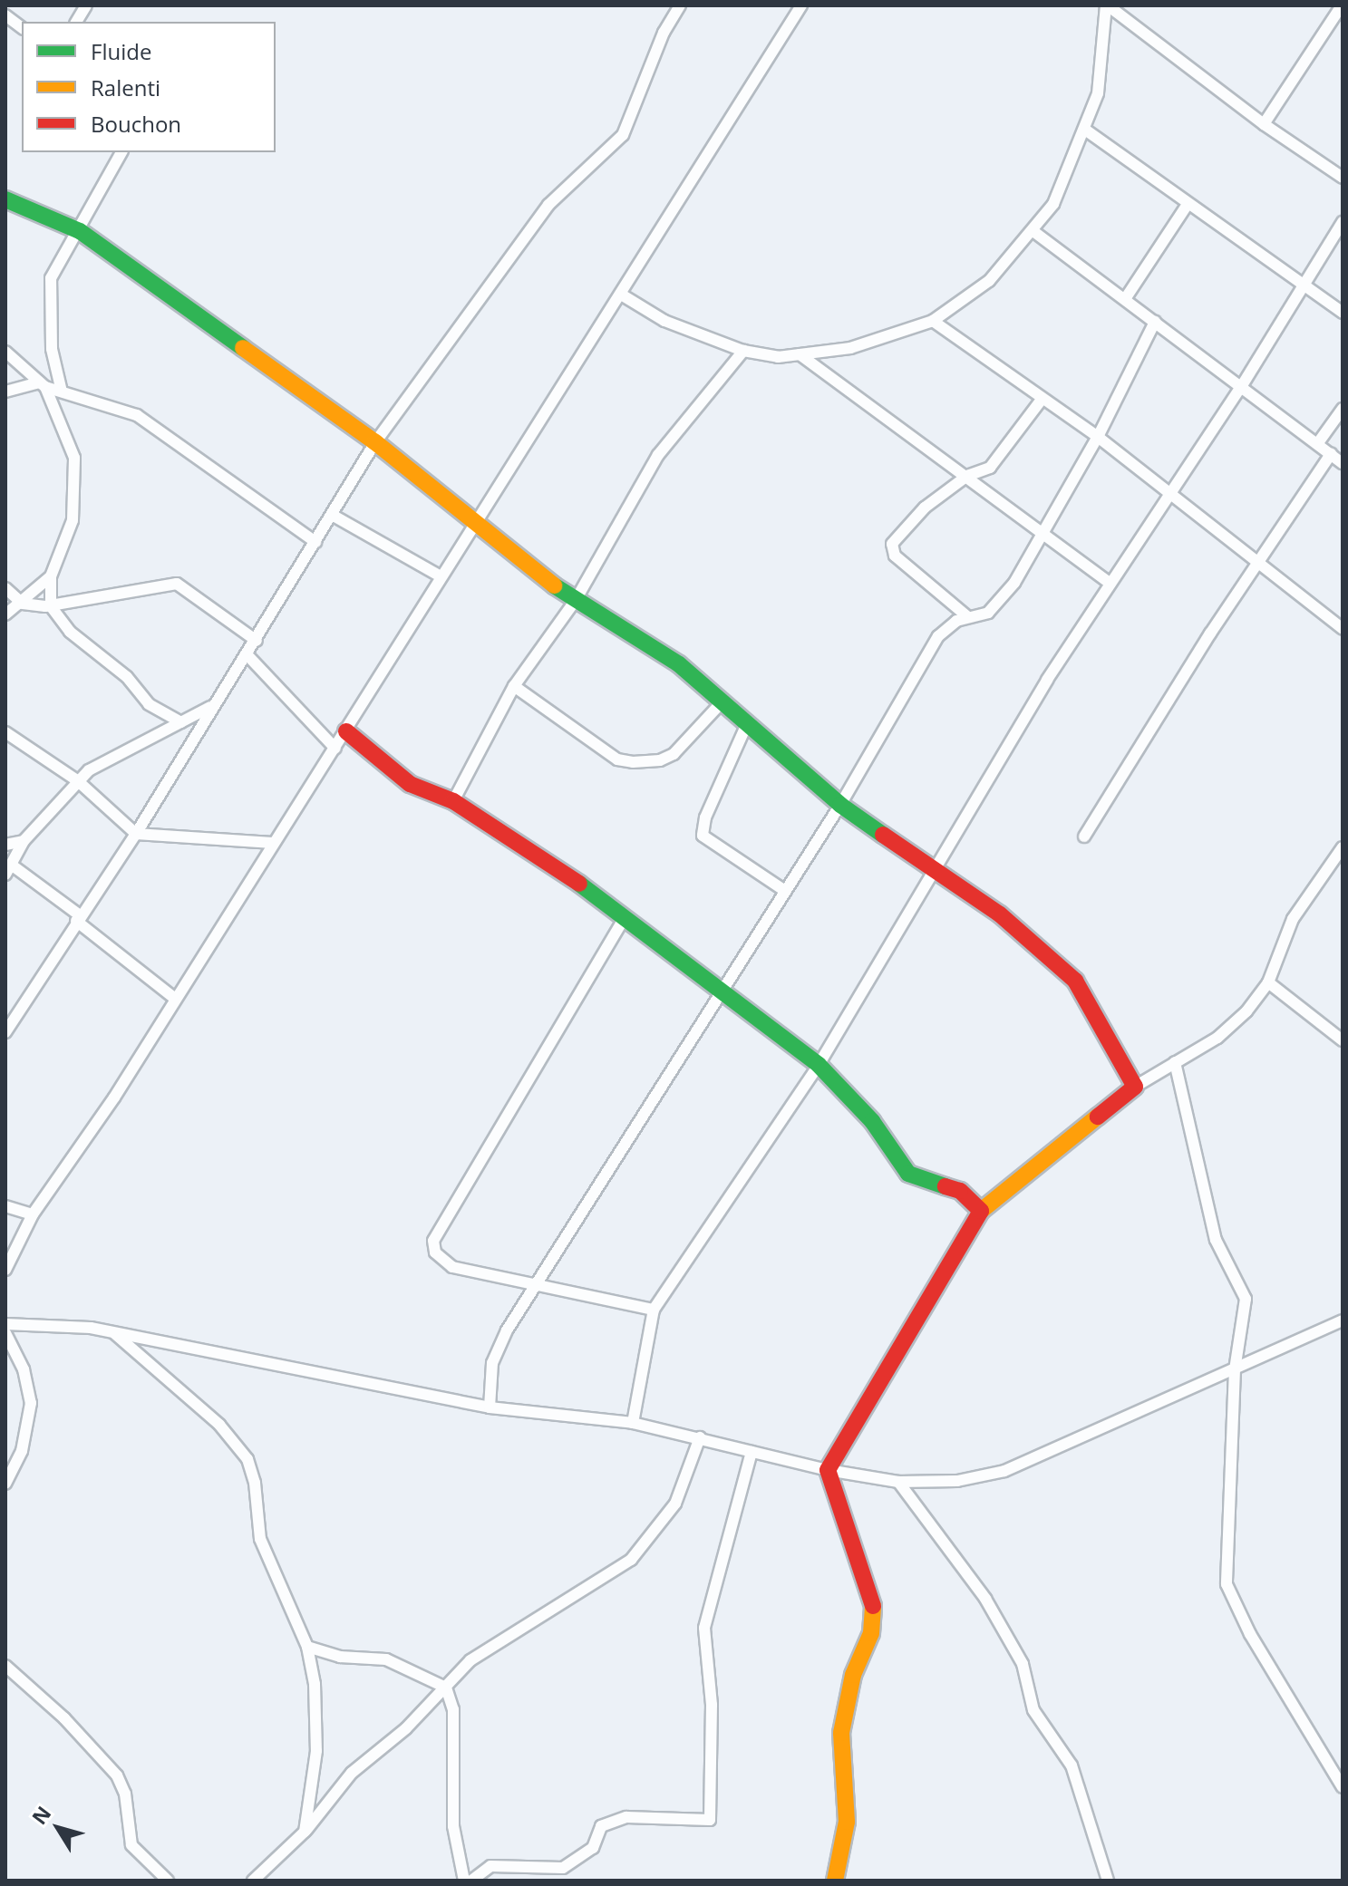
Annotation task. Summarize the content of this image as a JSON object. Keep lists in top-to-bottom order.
{
  "legend": ["Fluide", "Ralenti", "Bouchon"],
  "north": "top left"
}
